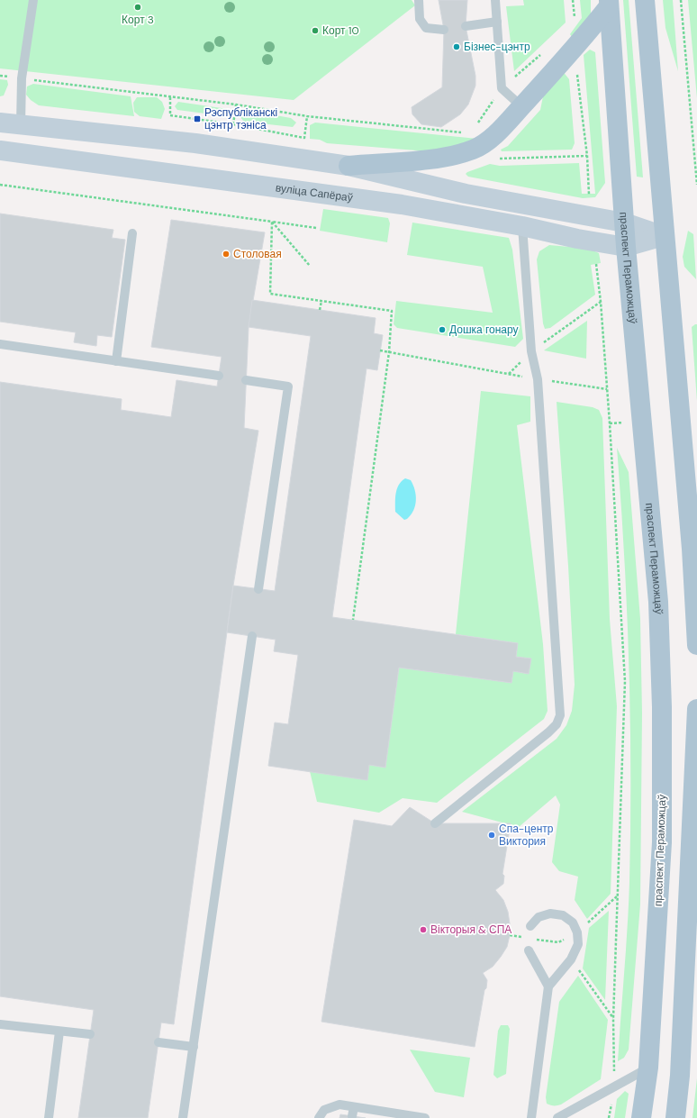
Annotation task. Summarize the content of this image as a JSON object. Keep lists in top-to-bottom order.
{
  "streets": {
    "main road": ["вуліца Сапёраў", "праспект Пераможцаў"]
  },
  "crossings": [
    ["вуліца Сапёраў", "праспект Пераможцаў"]
  ],
  "places": {
    "other": [
      "Корт 3",
      "Корт 10",
      "Бізнес-цэнтр",
      "Столовая",
      "Дошка гонару",
      "Спа-центр Виктория",
      "Вікторыя & СПА"
    ],
    "transit": ["Рэспубліканскі цэнтр тэніса"]
  }
}
